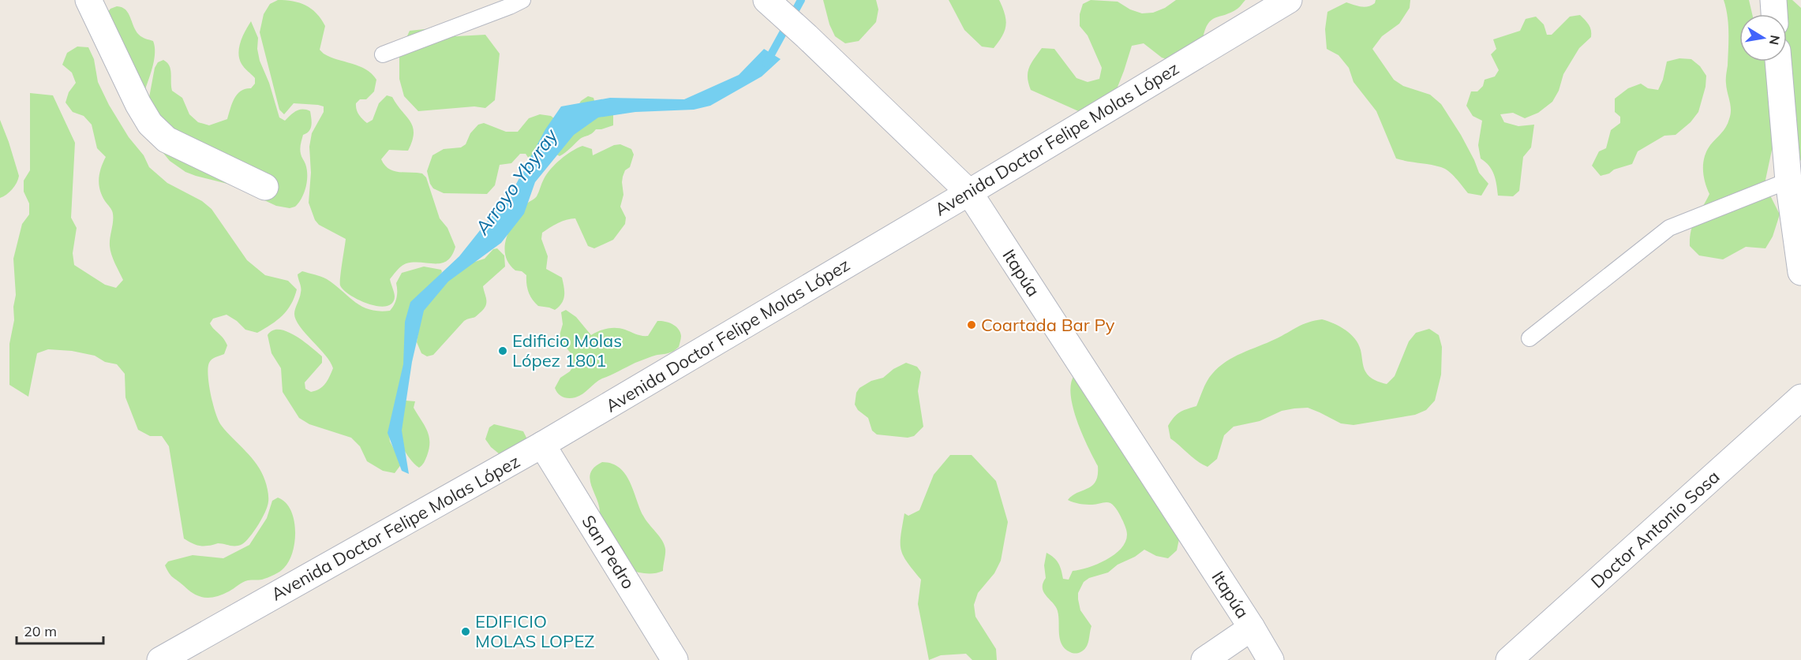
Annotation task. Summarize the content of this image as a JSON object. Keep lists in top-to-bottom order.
{
  "streets": {
    "street": [
      "Avenida Doctor Felipe Molas López",
      "Itapúa",
      "Doctor Antonio Sosa",
      "San Pedro"
    ]
  },
  "crossings": [
    ["Avenida Doctor Felipe Molas López", "Itapúa"],
    ["Avenida Doctor Felipe Molas López", "San Pedro"]
  ],
  "water": ["Arroyo Ybyray"],
  "places": ["Coartada Bar Py", "Edificio Molas López 1801", "EDIFICIO MOLAS LOPEZ"],
  "scale_bar": "20 m",
  "north": "right"
}
